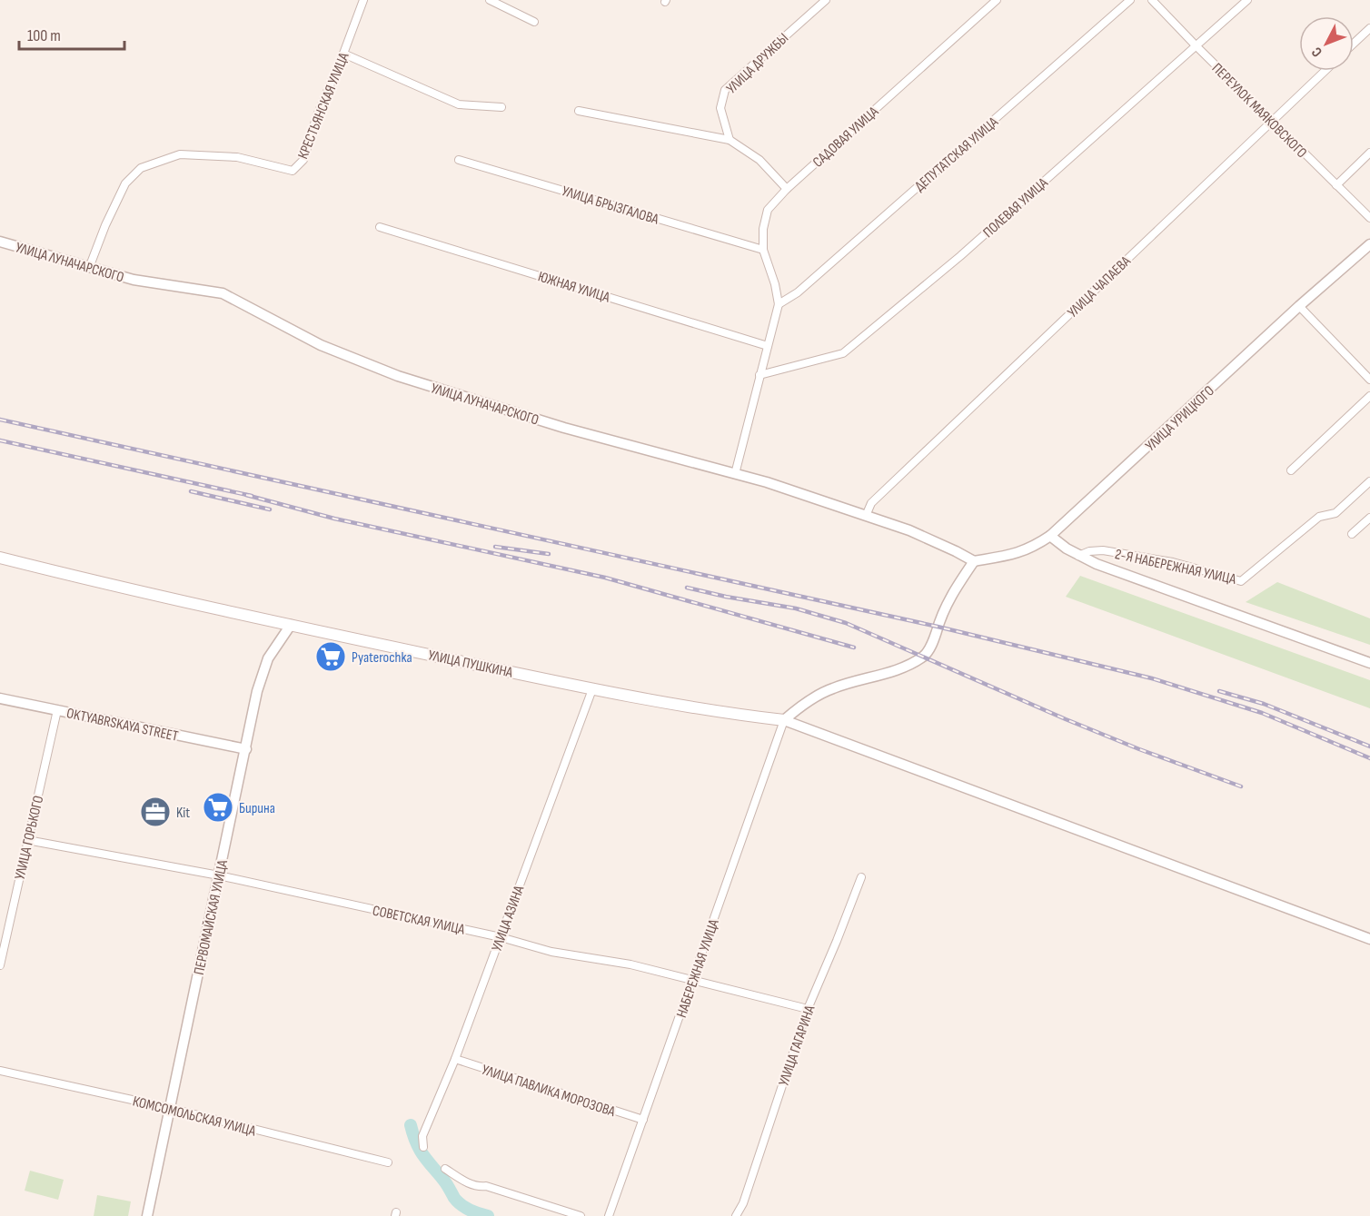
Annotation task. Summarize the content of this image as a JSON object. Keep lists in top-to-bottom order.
{
  "streets": {
    "main road": ["УЛИЦА ПУШКИНА"],
    "street": [
      "УЛИЦА ДРУЖБЫ",
      "КРЕСТЬЯНСКАЯ УЛИЦА",
      "ПЕРЕУЛОК МАЯКОВСКОГО",
      "САДОВАЯ УЛИЦА",
      "ДЕПУТАТСКАЯ УЛИЦА",
      "УЛИЦА БРЫЗГАЛОВА",
      "ПОЛЕВАЯ УЛИЦА",
      "УЛИЦА ЛУНАЧАРСКОГО",
      "ЮЖНАЯ УЛИЦА",
      "УЛИЦА ЧАПАЕВА",
      "УЛИЦА УРИЦКОГО",
      "2-Я НАБЕРЕЖНАЯ УЛИЦА",
      "OKTYABRSKAYA STREET",
      "УЛИЦА ГОРЬКОГО",
      "ПЕРВОМАЙСКАЯ УЛИЦА",
      "УЛИЦА АЗИНА",
      "СОВЕТСКАЯ УЛИЦА",
      "НАБЕРЕЖНАЯ УЛИЦА",
      "УЛИЦА ГАГАРИНА",
      "УЛИЦА ПАВЛИКА МОРОЗОВА",
      "КОМСОМОЛЬСКАЯ УЛИЦА"
    ]
  },
  "crossings": [
    ["КРЕСТЬЯНСКАЯ УЛИЦА", "УЛИЦА ЛУНАЧАРСКОГО"],
    ["ПЕРЕУЛОК МАЯКОВСКОГО", "ПОЛЕВАЯ УЛИЦА"],
    ["ПЕРЕУЛОК МАЯКОВСКОГО", "УЛИЦА ЧАПАЕВА"],
    ["САДОВАЯ УЛИЦА", "ДЕПУТАТСКАЯ УЛИЦА"],
    ["САДОВАЯ УЛИЦА", "УЛИЦА БРЫЗГАЛОВА"],
    ["УЛИЦА ЛУНАЧАРСКОГО", "УЛИЦА ЧАПАЕВА"],
    ["УЛИЦА ЛУНАЧАРСКОГО", "УЛИЦА УРИЦКОГО"],
    ["УЛИЦА ПУШКИНА", "ПЕРВОМАЙСКАЯ УЛИЦА"],
    ["УЛИЦА ПУШКИНА", "УЛИЦА АЗИНА"],
    ["УЛИЦА ПУШКИНА", "НАБЕРЕЖНАЯ УЛИЦА"],
    ["OKTYABRSKAYA STREET", "УЛИЦА ГОРЬКОГО"],
    ["OKTYABRSKAYA STREET", "ПЕРВОМАЙСКАЯ УЛИЦА"],
    ["УЛИЦА ГОРЬКОГО", "СОВЕТСКАЯ УЛИЦА"],
    ["ПЕРВОМАЙСКАЯ УЛИЦА", "СОВЕТСКАЯ УЛИЦА"],
    ["ПЕРВОМАЙСКАЯ УЛИЦА", "КОМСОМОЛЬСКАЯ УЛИЦА"],
    ["УЛИЦА АЗИНА", "СОВЕТСКАЯ УЛИЦА"],
    ["УЛИЦА АЗИНА", "УЛИЦА ПАВЛИКА МОРОЗОВА"],
    ["СОВЕТСКАЯ УЛИЦА", "НАБЕРЕЖНАЯ УЛИЦА"],
    ["СОВЕТСКАЯ УЛИЦА", "УЛИЦА ГАГАРИНА"],
    ["НАБЕРЕЖНАЯ УЛИЦА", "УЛИЦА ПАВЛИКА МОРОЗОВА"]
  ],
  "places": {
    "supermarket": ["Pyaterochka", "Бирина"],
    "office": ["Kit"]
  },
  "scale_bar": "100 m",
  "north": "bottom left"
}
